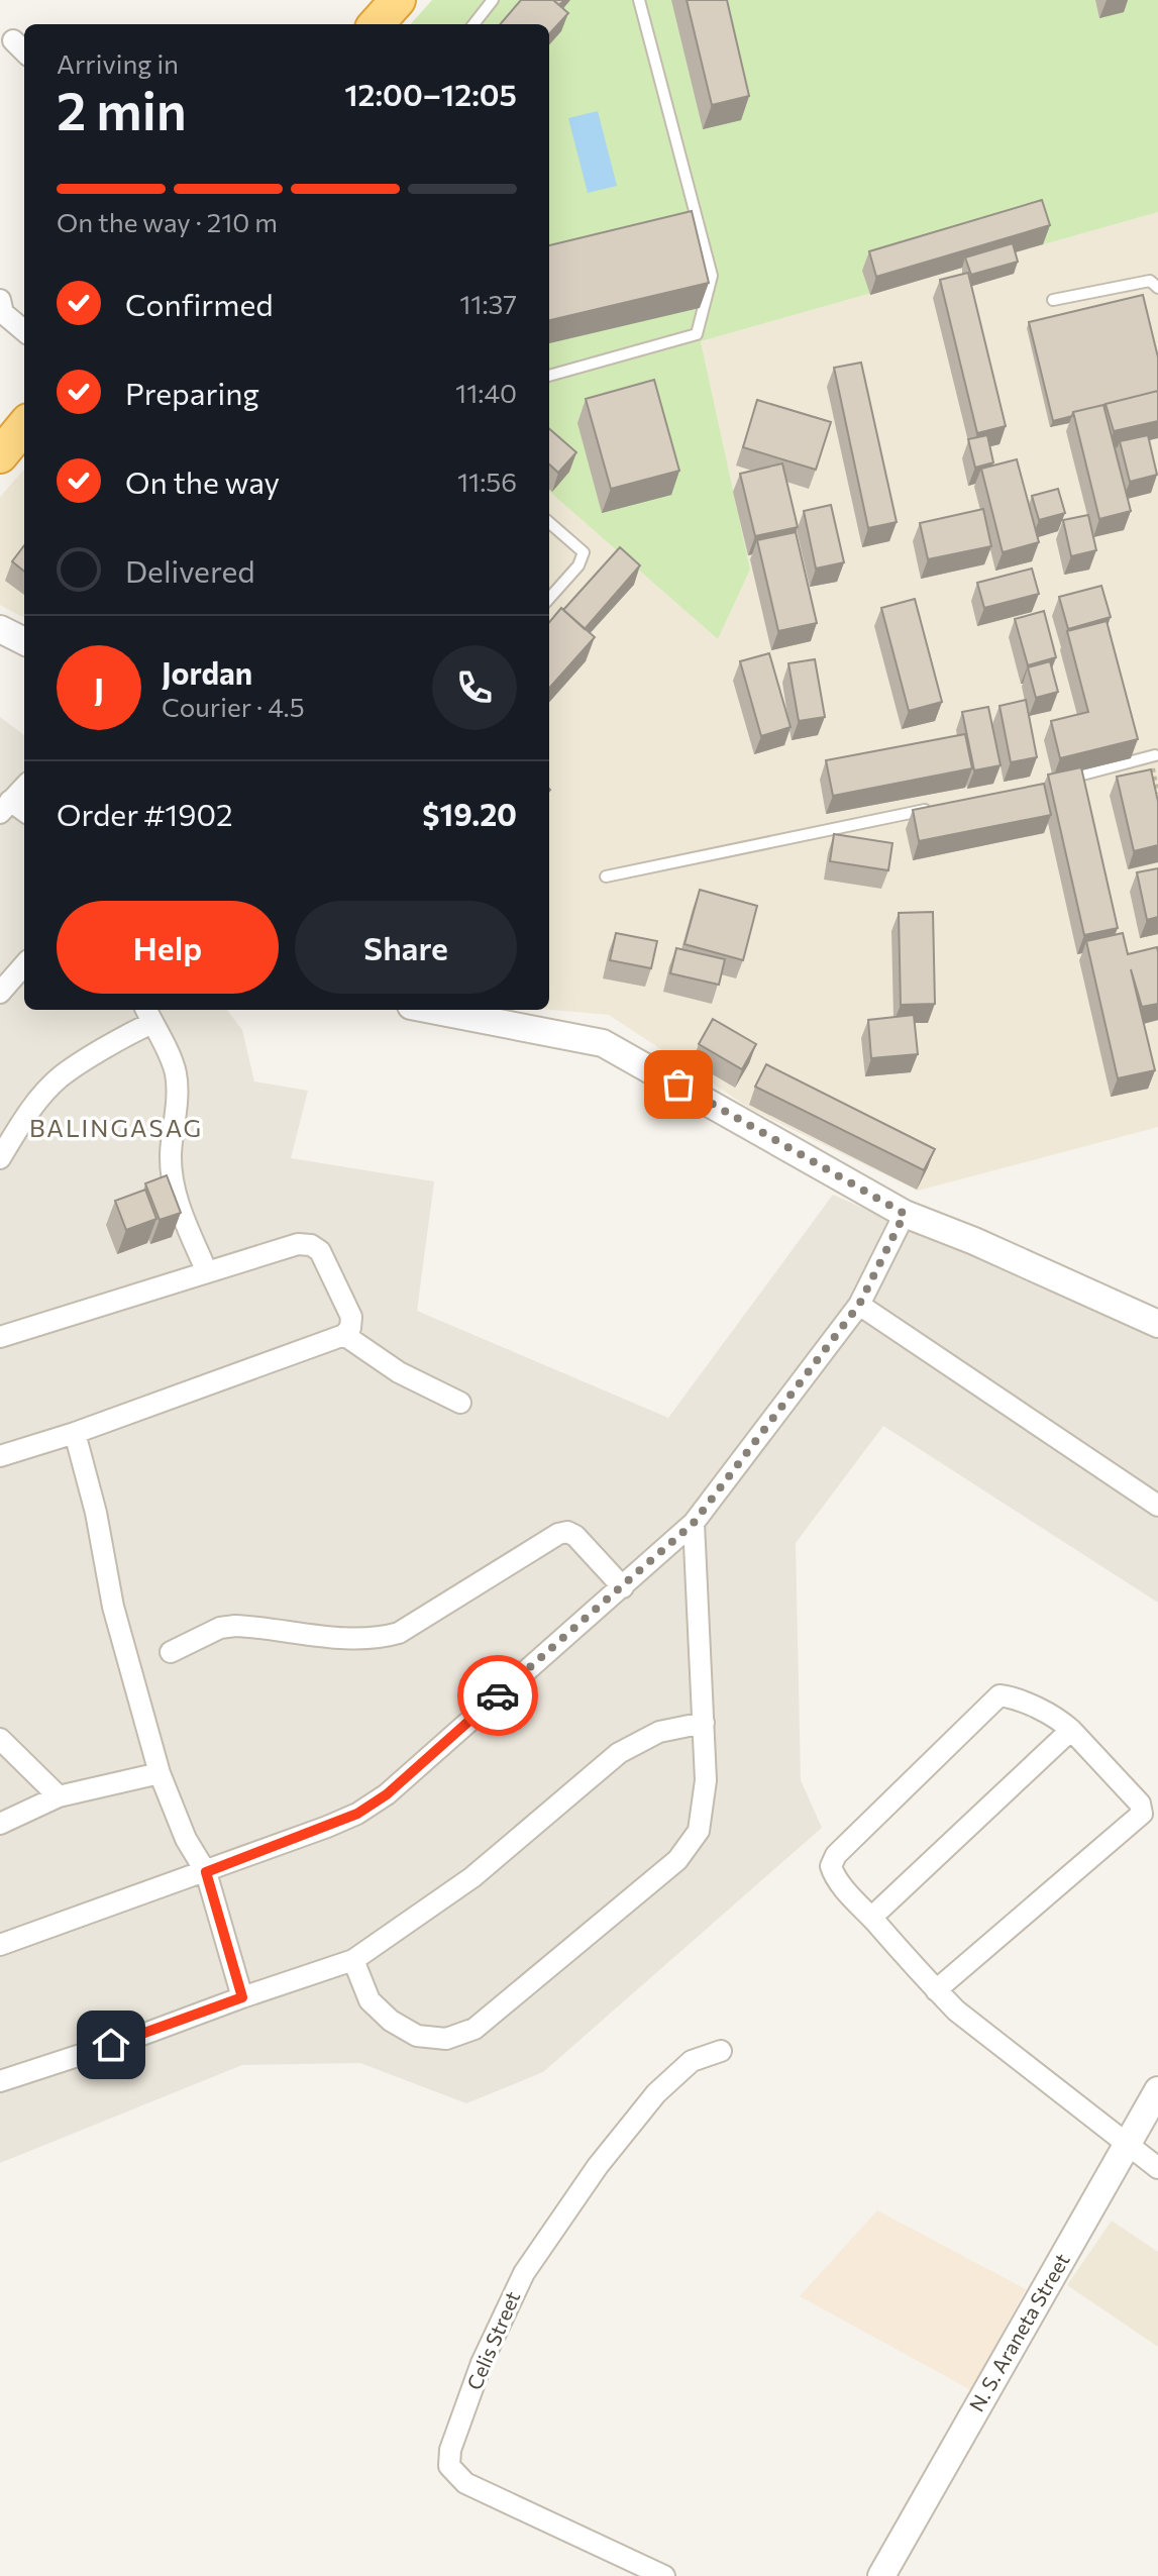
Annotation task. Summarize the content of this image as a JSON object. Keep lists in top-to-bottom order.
{
  "streets": {
    "street": ["N. S. Araneta Street", "Celis Street"]
  },
  "districts": ["BALINGASAG"],
  "page": {
    "heading": ["2 min", "Arriving in", "12:00–12:05"],
    "panel": [
      "Jordan",
      "Courier · 4.5",
      "Order #1902",
      "$19.20"
    ],
    "bar": "On the way · 210 m",
    "list": [
      ["Confirmed", "11:37"],
      ["Preparing", "11:40"],
      ["On the way", "11:56"],
      "Delivered"
    ],
    "round": "J",
    "buttons": ["Help", "Share"]
  }
}
